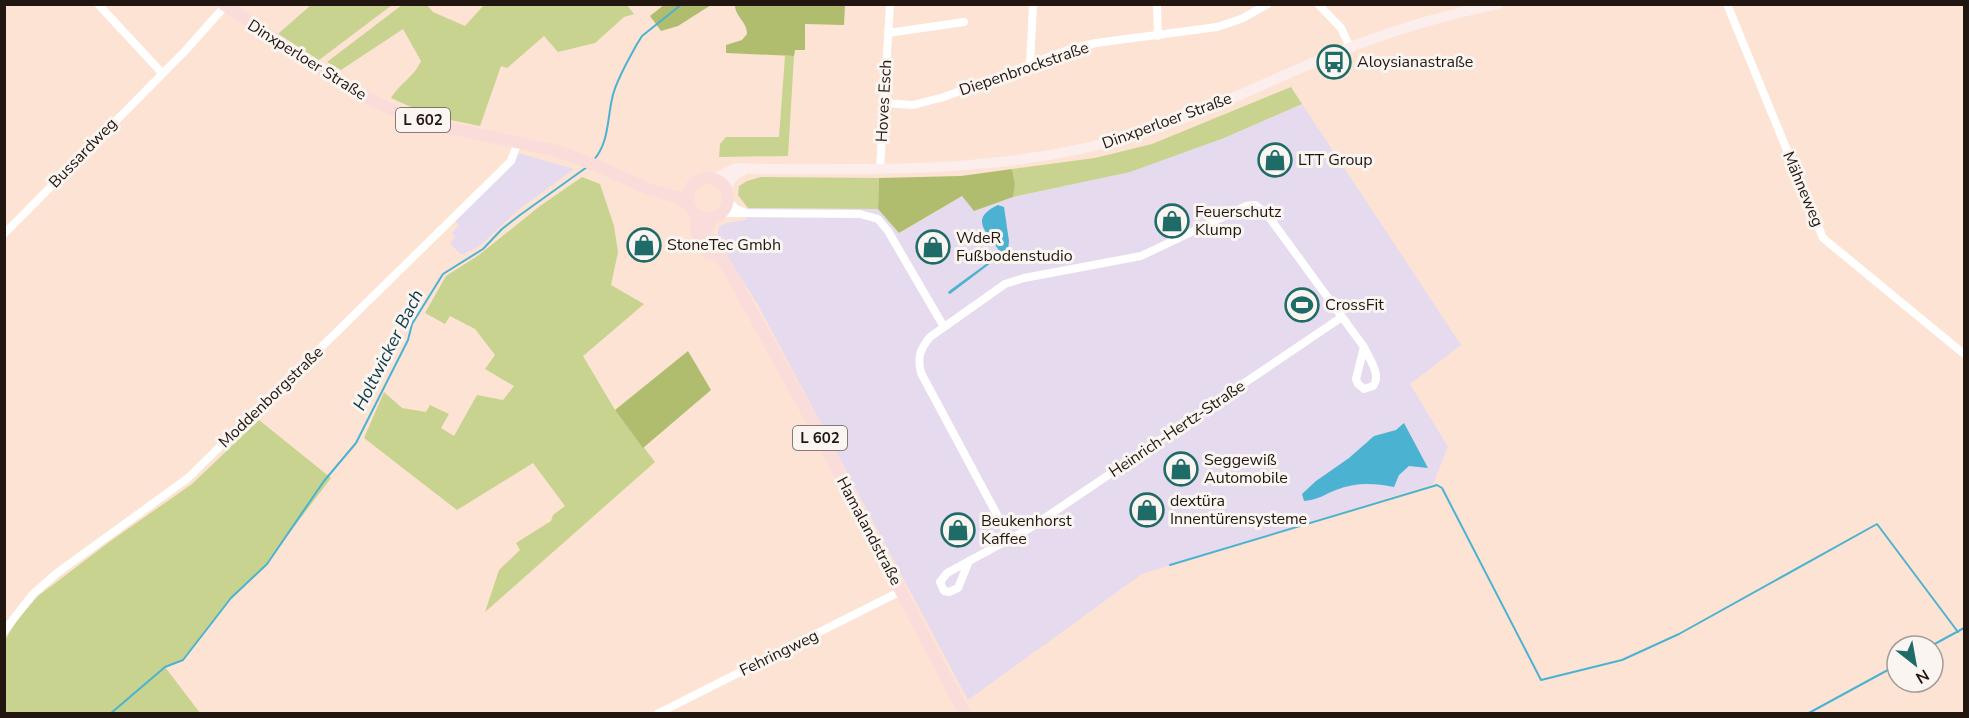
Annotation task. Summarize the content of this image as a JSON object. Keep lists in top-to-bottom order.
{
  "streets": {
    "main road": ["Dinxperloer Straße", "L 602", "Hamalandstraße"],
    "street": [
      "Diepenbrockstraße",
      "Hoves Esch",
      "Bussardweg",
      "Mähneweg",
      "Moddenborgstraße",
      "Heinrich-Hertz-Straße",
      "Fehringweg"
    ]
  },
  "crossings": [
    ["Dinxperloer Straße", "Hoves Esch"],
    ["Dinxperloer Straße", "L 602"],
    ["Dinxperloer Straße", "Bussardweg"],
    ["Dinxperloer Straße", "Moddenborgstraße"],
    ["Dinxperloer Straße", "Hamalandstraße"],
    ["Diepenbrockstraße", "Hoves Esch"],
    ["L 602", "Hamalandstraße"],
    ["Hamalandstraße", "Fehringweg"]
  ],
  "water": ["Holtwicker Bach"],
  "places": {
    "bus stop": ["Aloysianastraße"],
    "shop": [
      "LTT Group",
      "Feuerschutz Klump",
      "StoneTec Gmbh",
      "WdeR Fußbodenstudio",
      "Seggewiß Automobile",
      "dextüra Innentürensysteme",
      "Beukenhorst Kaffee"
    ],
    "sports": ["CrossFit"]
  },
  "north": "bottom right"
}
